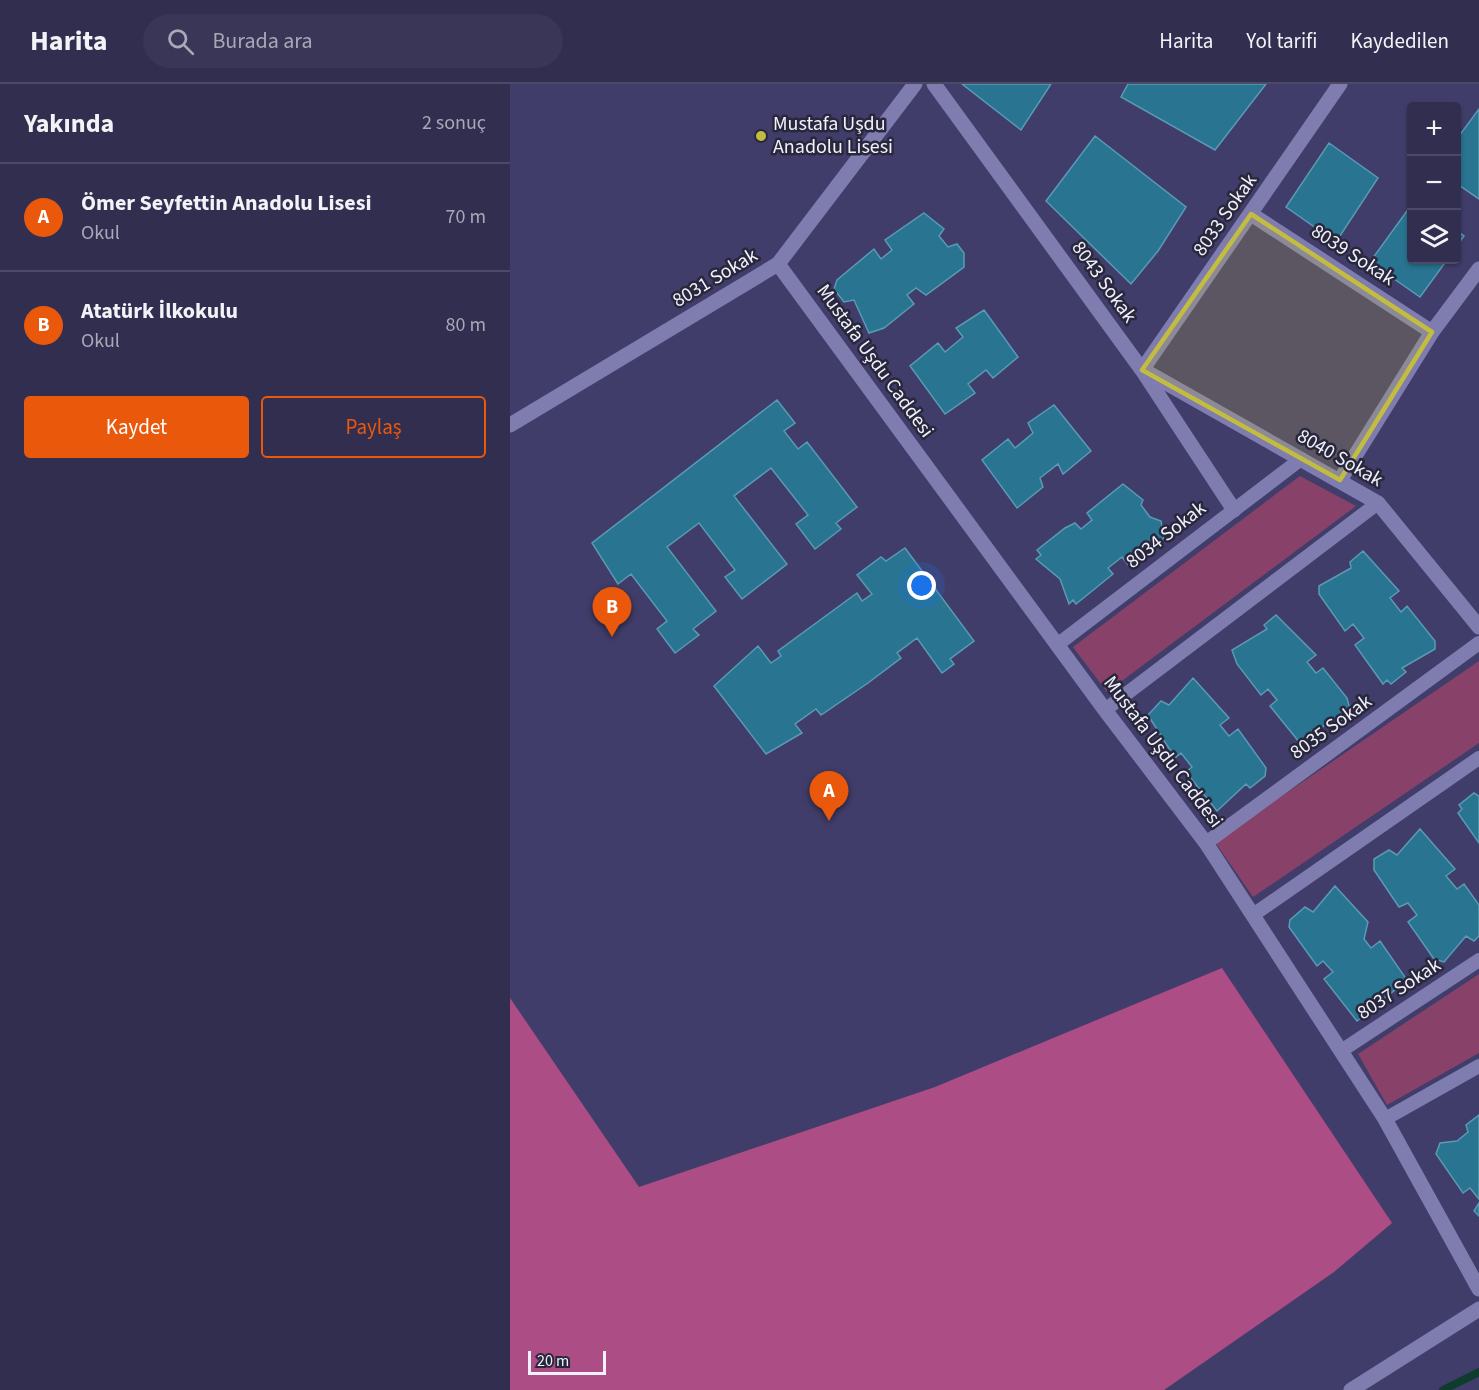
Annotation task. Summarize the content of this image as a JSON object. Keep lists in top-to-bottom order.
{
  "streets": {
    "street": [
      "8033 Sokak",
      "8039 Sokak",
      "8031 Sokak",
      "8043 Sokak",
      "Mustafa Uşdu Caddesi",
      "8040 Sokak"
    ],
    "lane": ["8034 Sokak", "8035 Sokak", "8037 Sokak"]
  },
  "crossings": [
    ["8033 Sokak", "8039 Sokak"],
    ["8033 Sokak", "8043 Sokak"],
    ["8033 Sokak", "8040 Sokak"],
    ["8031 Sokak", "Mustafa Uşdu Caddesi"],
    ["8043 Sokak", "8040 Sokak"],
    ["8043 Sokak", "8034 Sokak"],
    ["Mustafa Uşdu Caddesi", "8034 Sokak"],
    ["Mustafa Uşdu Caddesi", "8035 Sokak"],
    ["Mustafa Uşdu Caddesi", "8037 Sokak"],
    ["8040 Sokak", "8034 Sokak"]
  ],
  "places": ["Mustafa Uşdu Anadolu Lisesi"],
  "scale_bar": "20 m",
  "page": {
    "header": "Harita",
    "search": "Burada ara",
    "nav": ["Harita", "Yol tarifi", "Kaydedilen"],
    "heading": ["Yakında", "2 sonuç"],
    "map_buttons": ["+", "−"],
    "list": [
      {
        "mark": "A",
        "name": "Ömer Seyfettin Anadolu Lisesi",
        "note": "Okul",
        "value": "70 m"
      },
      {
        "mark": "B",
        "name": "Atatürk İlkokulu",
        "note": "Okul",
        "value": "80 m"
      }
    ],
    "buttons": ["Kaydet", "Paylaş"],
    "pins": ["B", "A"],
    "scale": "20 m"
  }
}
